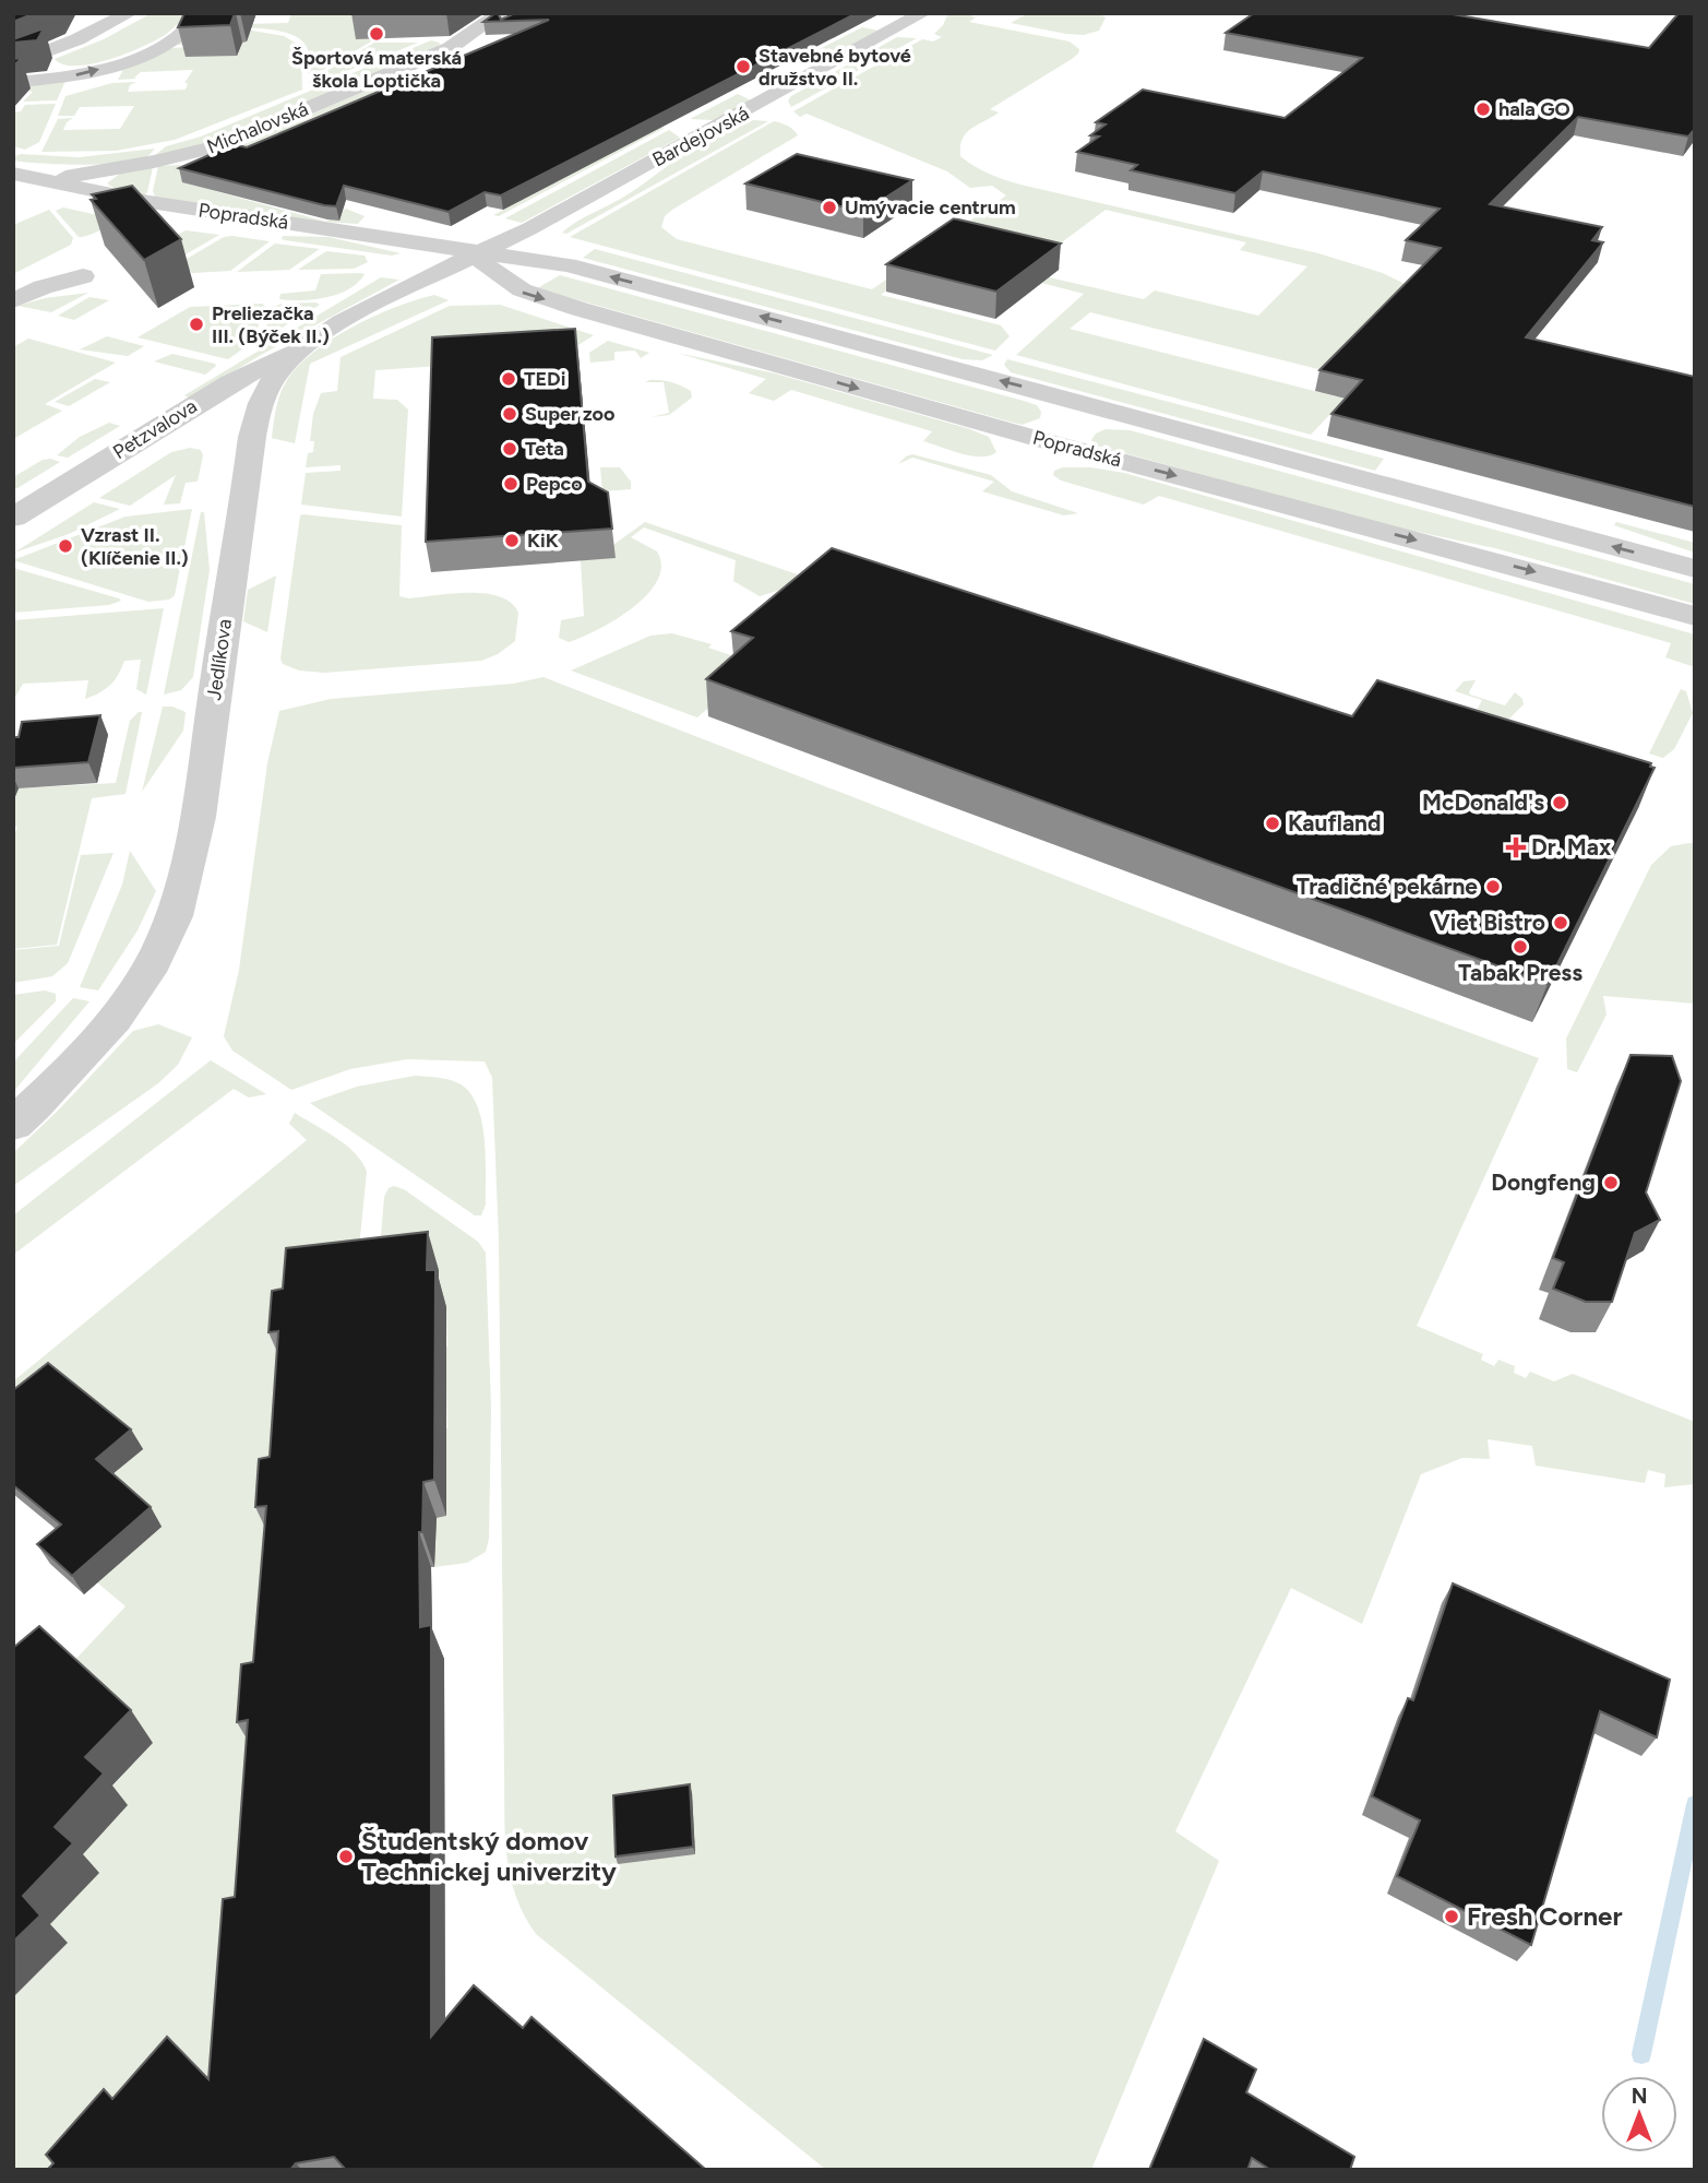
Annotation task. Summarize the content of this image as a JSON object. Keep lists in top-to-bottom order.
{
  "streets": {
    "street": [
      "Michalovská",
      "Bardejovská",
      "Popradská",
      "Petzvalova",
      "Jedlíkova"
    ]
  },
  "crossings": [
    ["Michalovská", "Popradská"],
    ["Bardejovská", "Popradská"],
    ["Bardejovská", "Jedlíkova"],
    ["Popradská", "Jedlíkova"],
    ["Petzvalova", "Jedlíkova"]
  ],
  "places": {
    "other": [
      "Športová materská škola Loptička",
      "Stavebné bytové družstvo II.",
      "hala GO",
      "Umývacie centrum",
      "Preliezačka III. (Býček II.)",
      "TEDi",
      "Super zoo",
      "Teta",
      "Pepco",
      "KiK",
      "Vzrast II. (Klíčenie II.)",
      "McDonald's",
      "Kaufland",
      "Tradičné pekárne",
      "Viet Bistro",
      "Tabak Press",
      "Dongfeng",
      "Študentský domov Technickej univerzity",
      "Fresh Corner"
    ],
    "health": ["Dr. Max"]
  },
  "north": "top"
}
